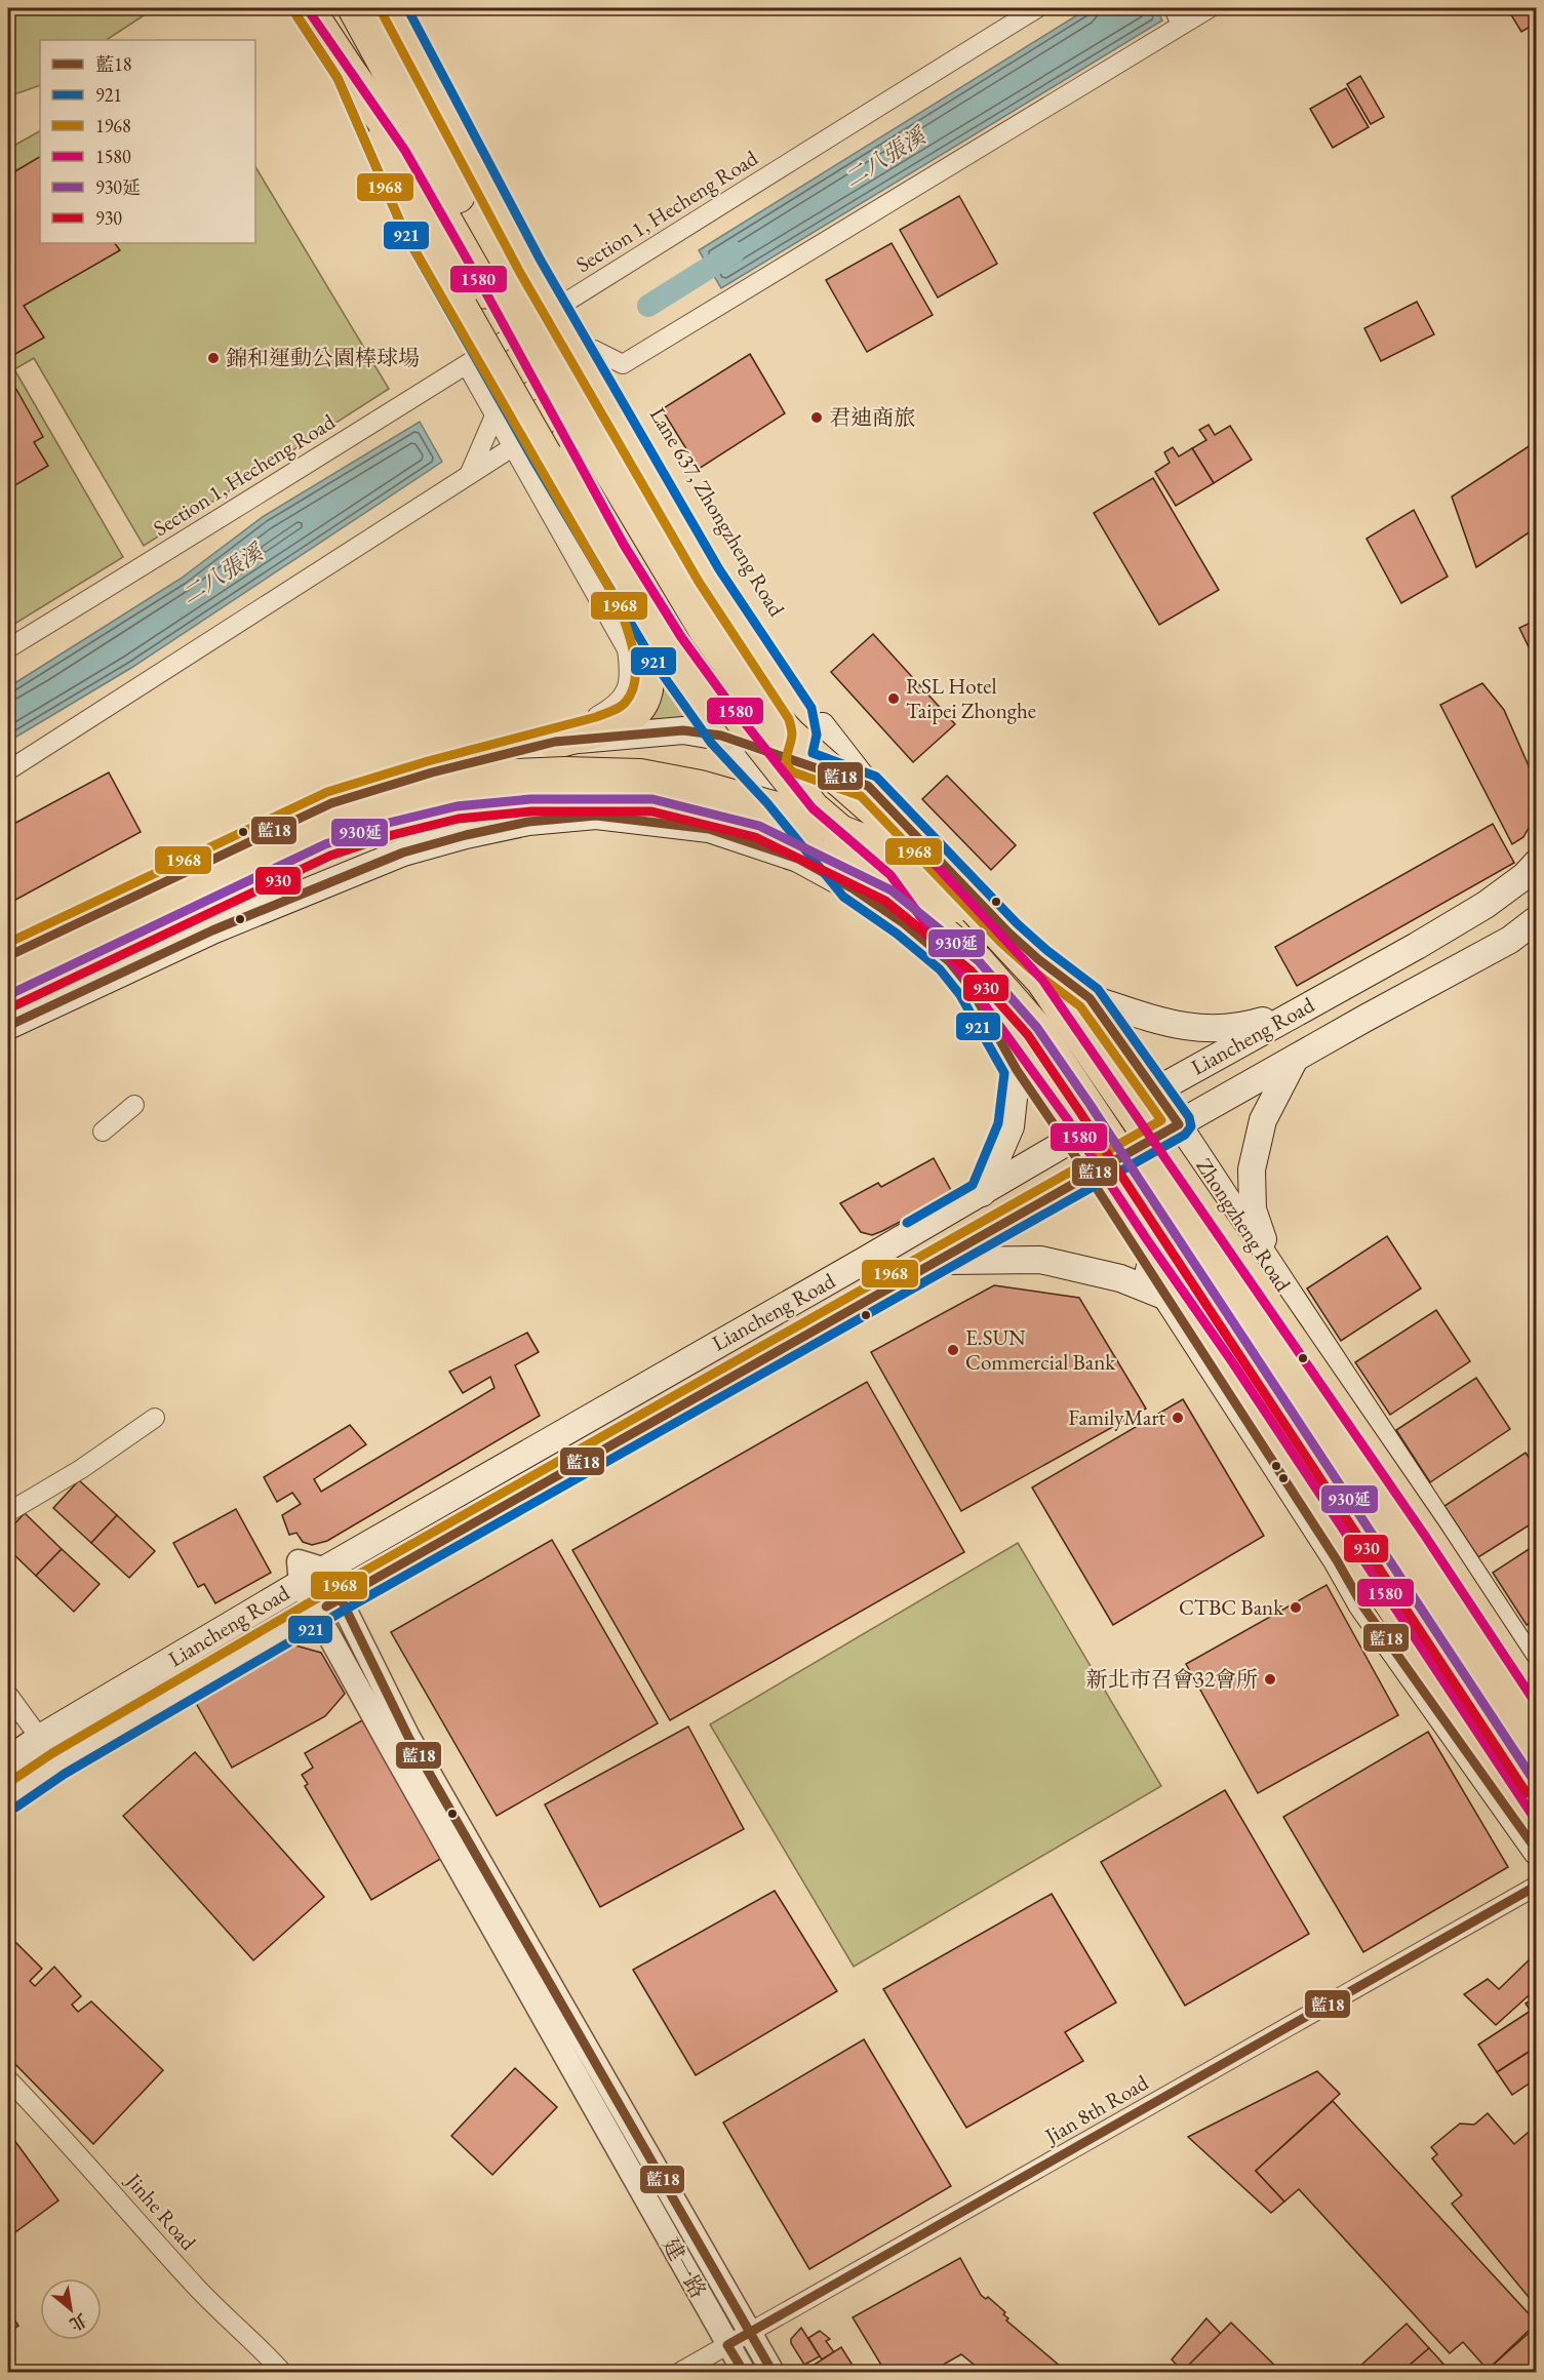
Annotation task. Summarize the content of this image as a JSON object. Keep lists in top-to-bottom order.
{
  "streets": {
    "main road": ["Liancheng Road", "Zhongzheng Road"],
    "street": [
      "Section 1, Hecheng Road",
      "Lane 637, Zhongzheng Road",
      "Jian 8th Road",
      "Jinhe Road",
      "建一路"
    ]
  },
  "crossings": [
    ["Section 1, Hecheng Road", "Lane 637, Zhongzheng Road"],
    ["Liancheng Road", "Zhongzheng Road"],
    ["Liancheng Road", "建一路"],
    ["Jian 8th Road", "建一路"]
  ],
  "water": ["二八張溪"],
  "places": [
    "錦和運動公園棒球場",
    "君迪商旅",
    "RSL Hotel Taipei Zhonghe",
    "E.SUN Commercial Bank",
    "FamilyMart",
    "CTBC Bank",
    "新北市召會32會所"
  ],
  "lines": [
    "transit line 921",
    "transit line 1580",
    "transit line 1968",
    "transit line 藍18",
    "transit line 930延",
    "transit line 930"
  ],
  "legend": [
    "藍18",
    "921",
    "1968",
    "1580",
    "930延",
    "930"
  ],
  "north": "bottom right"
}
